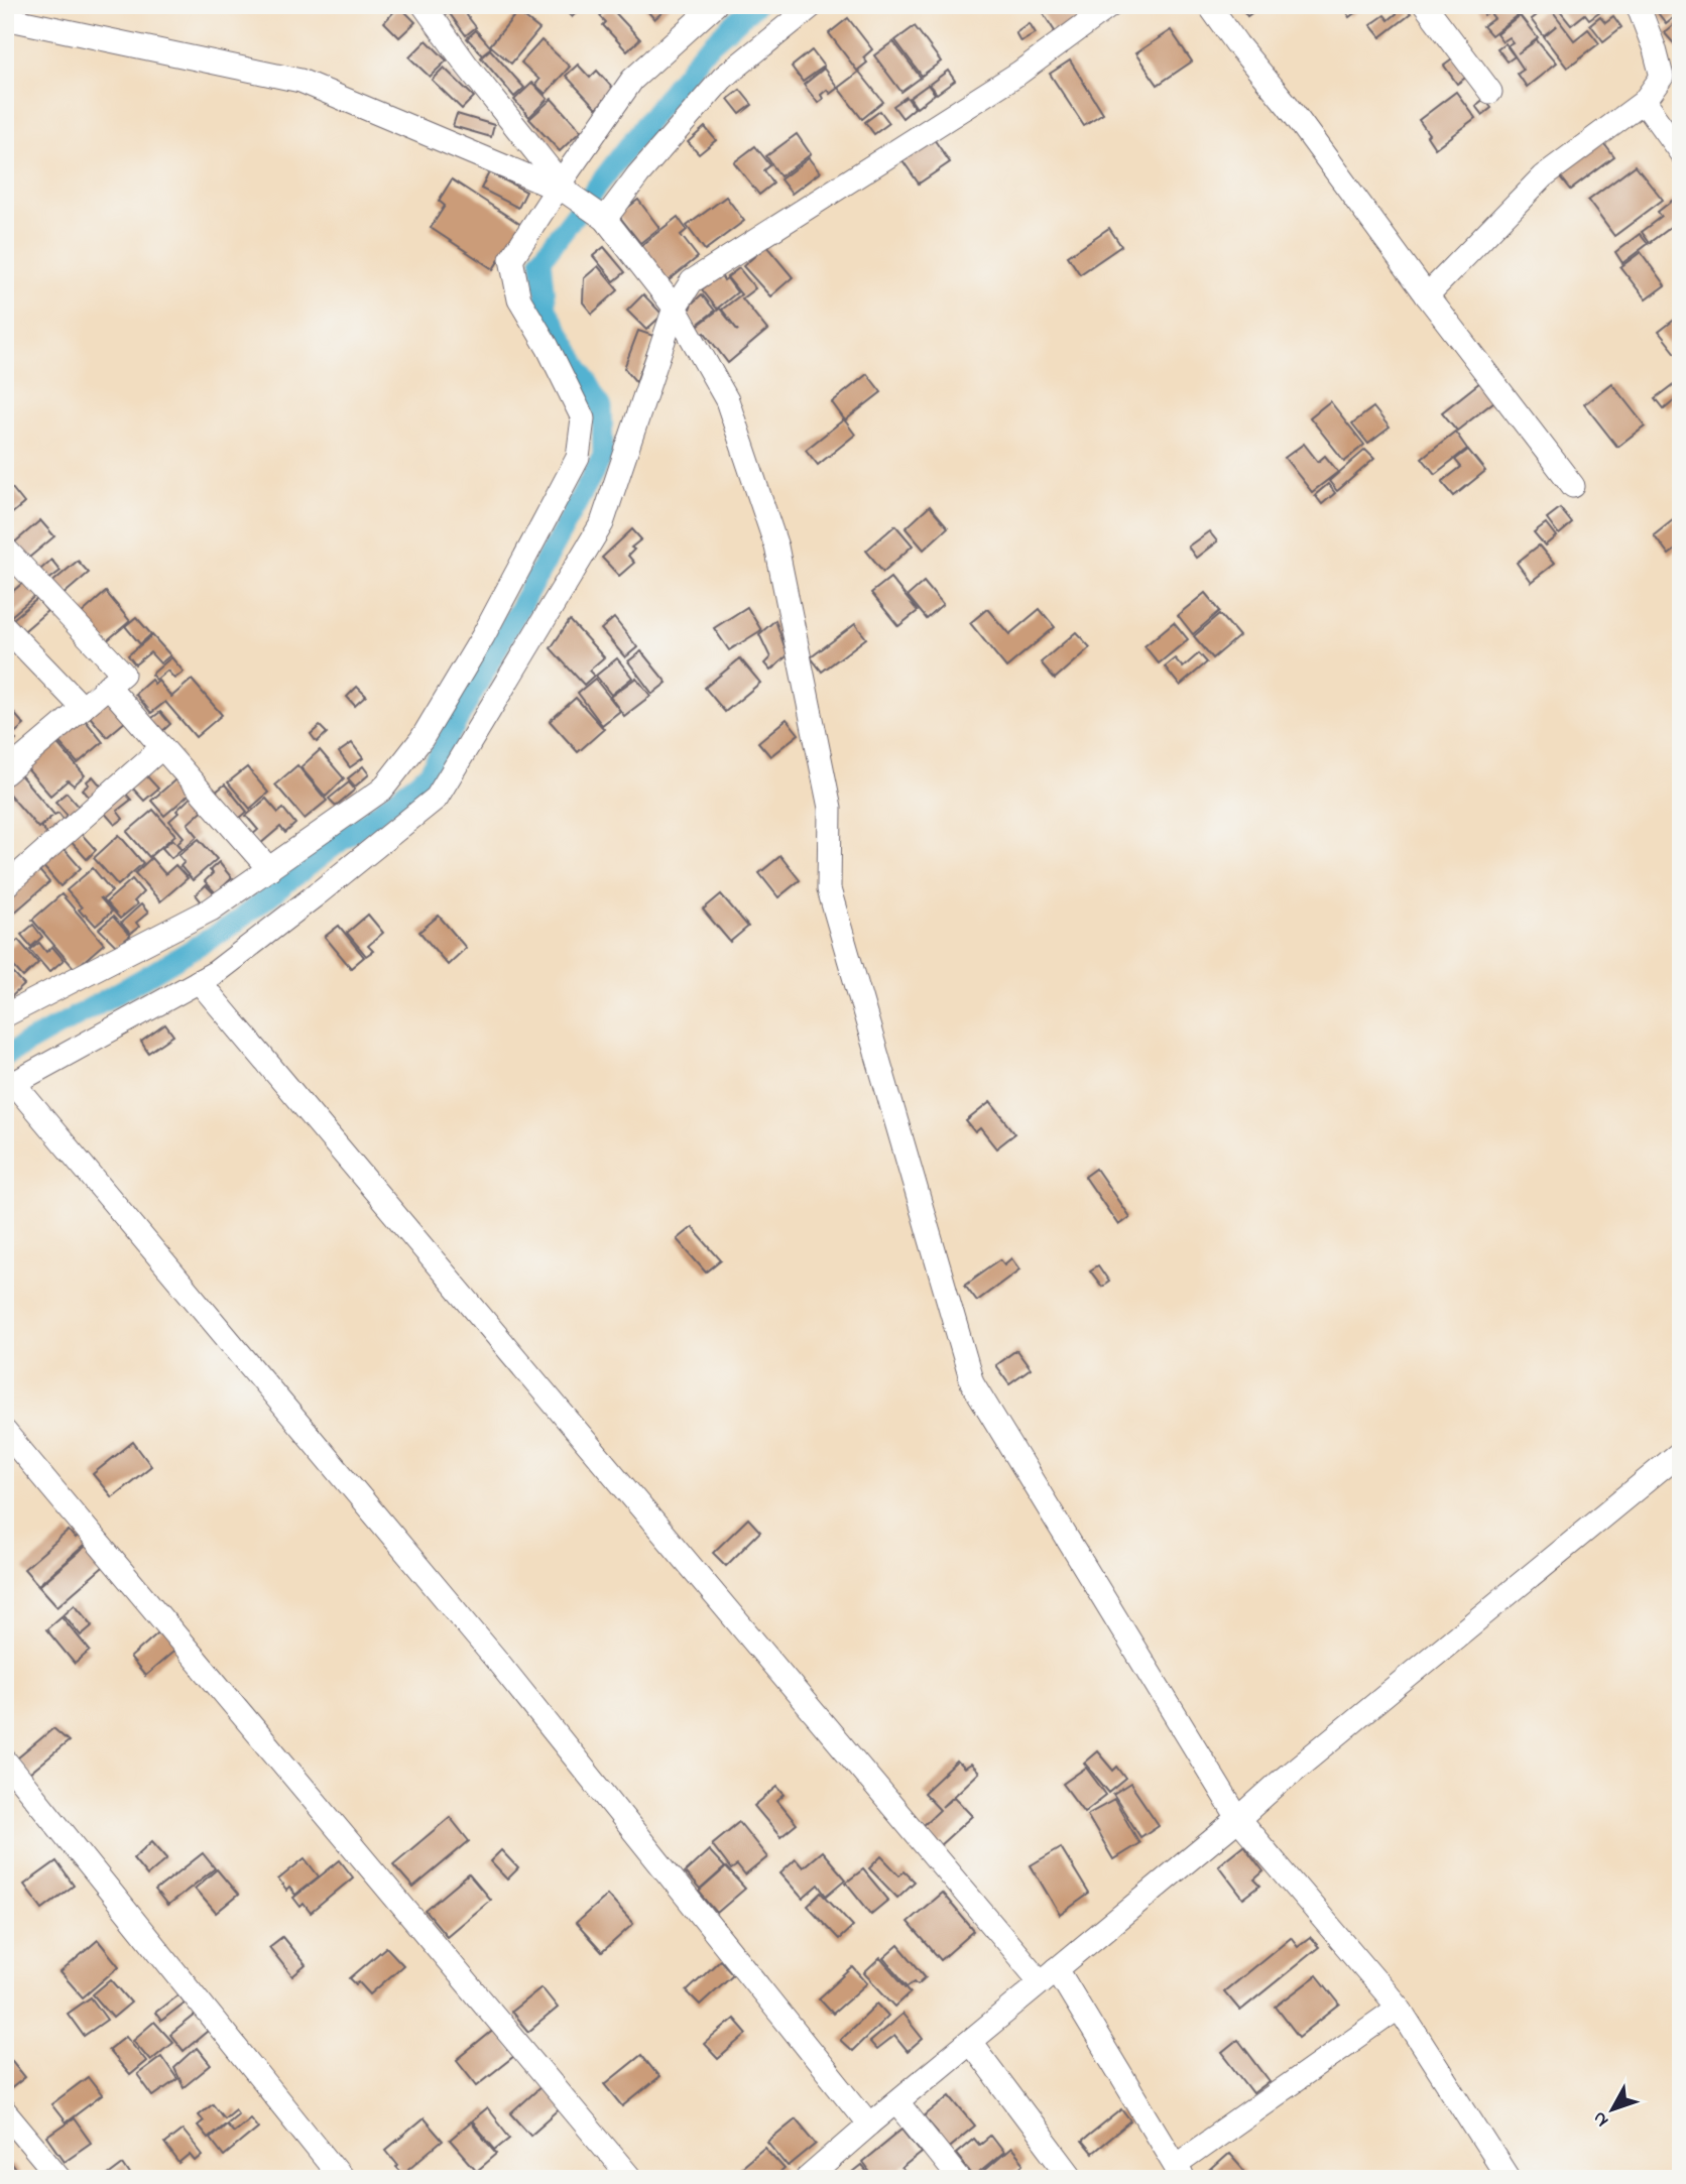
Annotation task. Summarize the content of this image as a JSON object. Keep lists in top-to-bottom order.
{
  "north": "bottom left"
}
